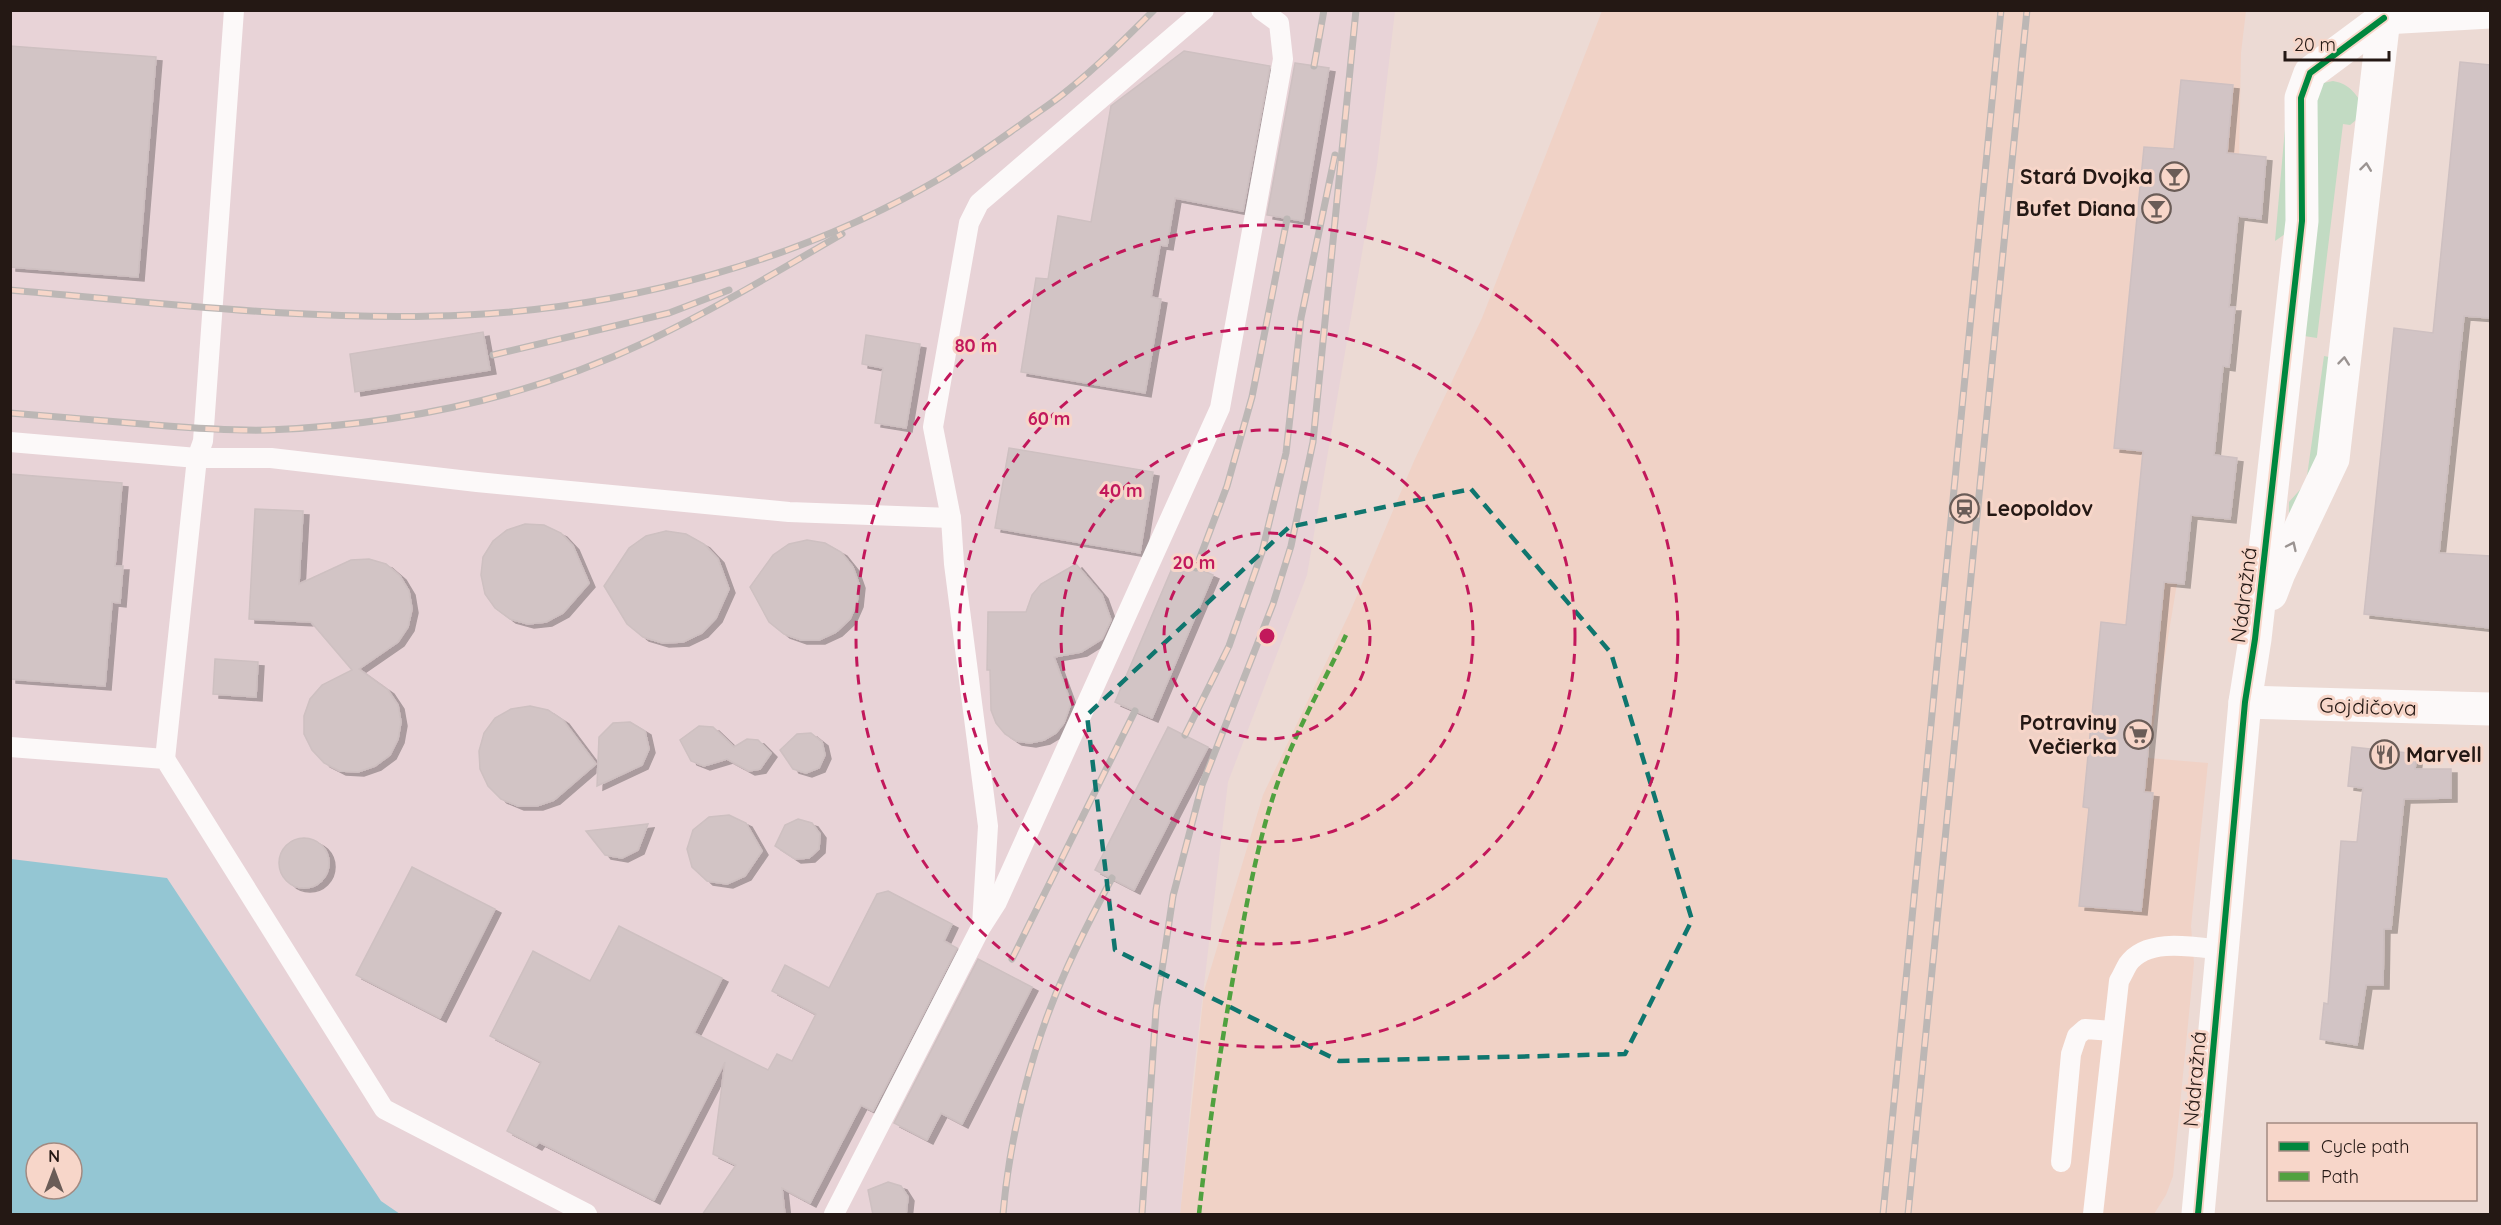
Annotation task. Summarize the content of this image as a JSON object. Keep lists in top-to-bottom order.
{
  "streets": {
    "street": ["Nádražná", "Gojdičova"]
  },
  "crossings": [
    ["Nádražná", "Gojdičova"]
  ],
  "places": {
    "bar": ["Stará Dvojka", "Bufet Diana"],
    "station": ["Leopoldov"],
    "supermarket": ["Potraviny Večierka"],
    "restaurant": ["Marvell"]
  },
  "legend": ["Cycle path", "Path"],
  "scale_bar": "20 m",
  "north": "top",
  "rings": [
    "80 m",
    "60 m",
    "40 m",
    "20 m"
  ]
}
